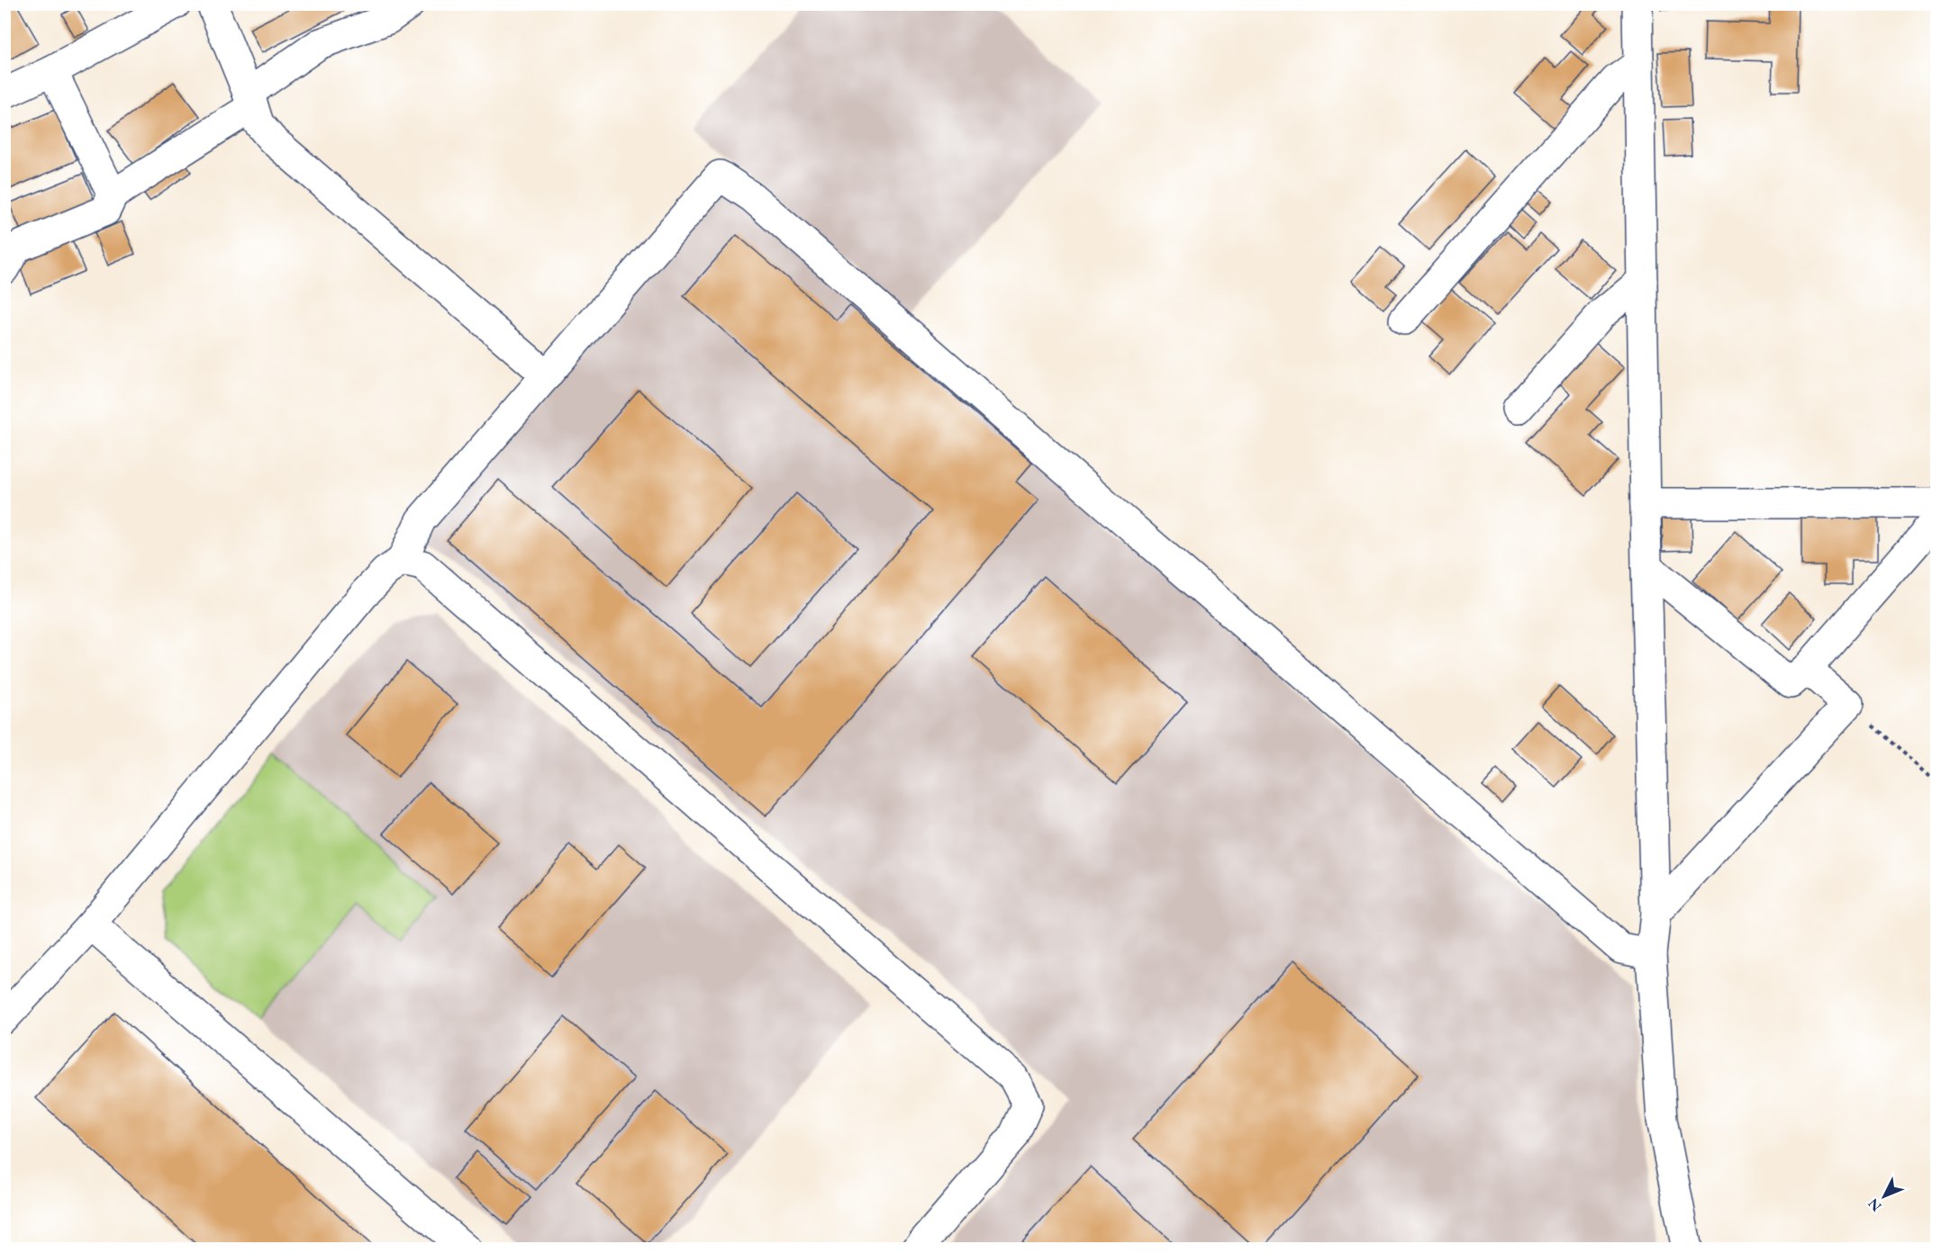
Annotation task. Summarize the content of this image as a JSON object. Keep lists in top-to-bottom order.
{
  "north": "bottom left"
}
